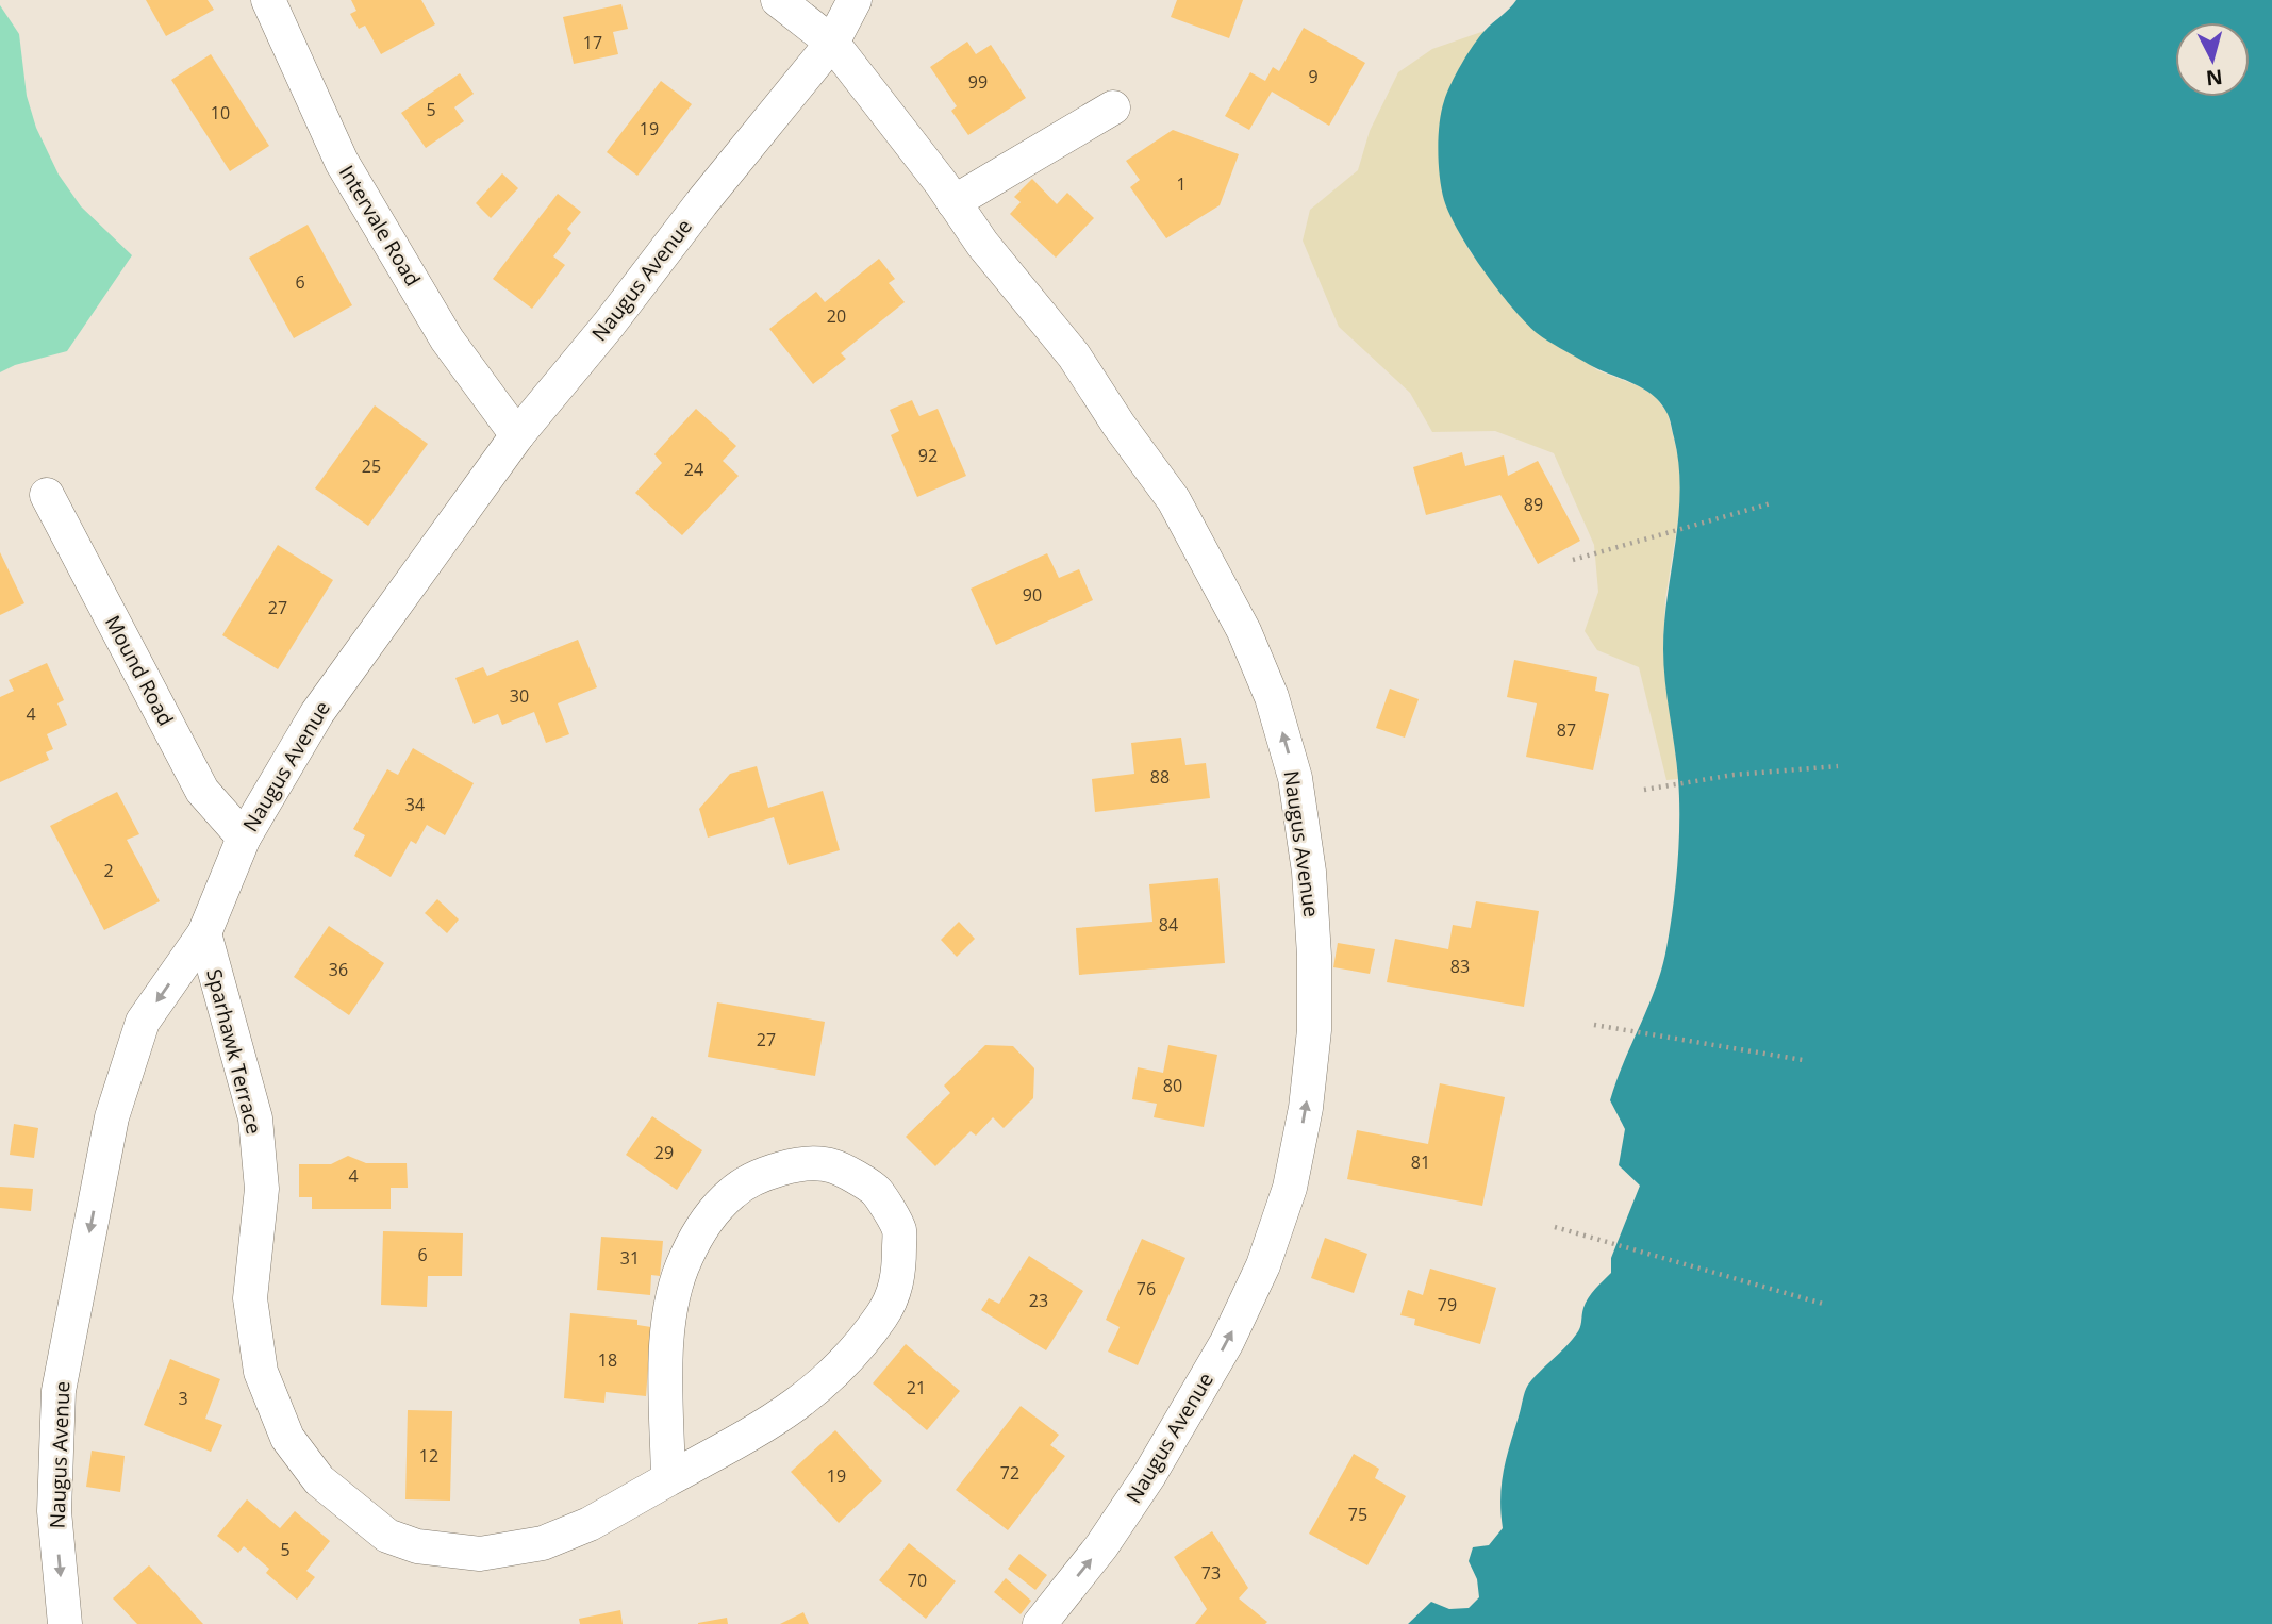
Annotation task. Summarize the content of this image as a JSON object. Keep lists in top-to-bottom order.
{
  "streets": {
    "street": [
      "Intervale Road",
      "Naugus Avenue",
      "Mound Road",
      "Sparhawk Terrace"
    ]
  },
  "crossings": [
    ["Intervale Road", "Naugus Avenue"],
    ["Naugus Avenue", "Mound Road"],
    ["Naugus Avenue", "Sparhawk Terrace"]
  ],
  "house_numbers": [
    "17",
    "9",
    "99",
    "5",
    "10",
    "19",
    "1",
    "6",
    "20",
    "92",
    "25",
    "24",
    "89",
    "90",
    "27",
    "30",
    "4",
    "87",
    "88",
    "34",
    "2",
    "84",
    "83",
    "36",
    "27",
    "80",
    "29",
    "81",
    "4",
    "6",
    "31",
    "76",
    "23",
    "79",
    "18",
    "21",
    "3",
    "12",
    "72",
    "19",
    "75",
    "5",
    "73",
    "70"
  ],
  "north": "bottom"
}
